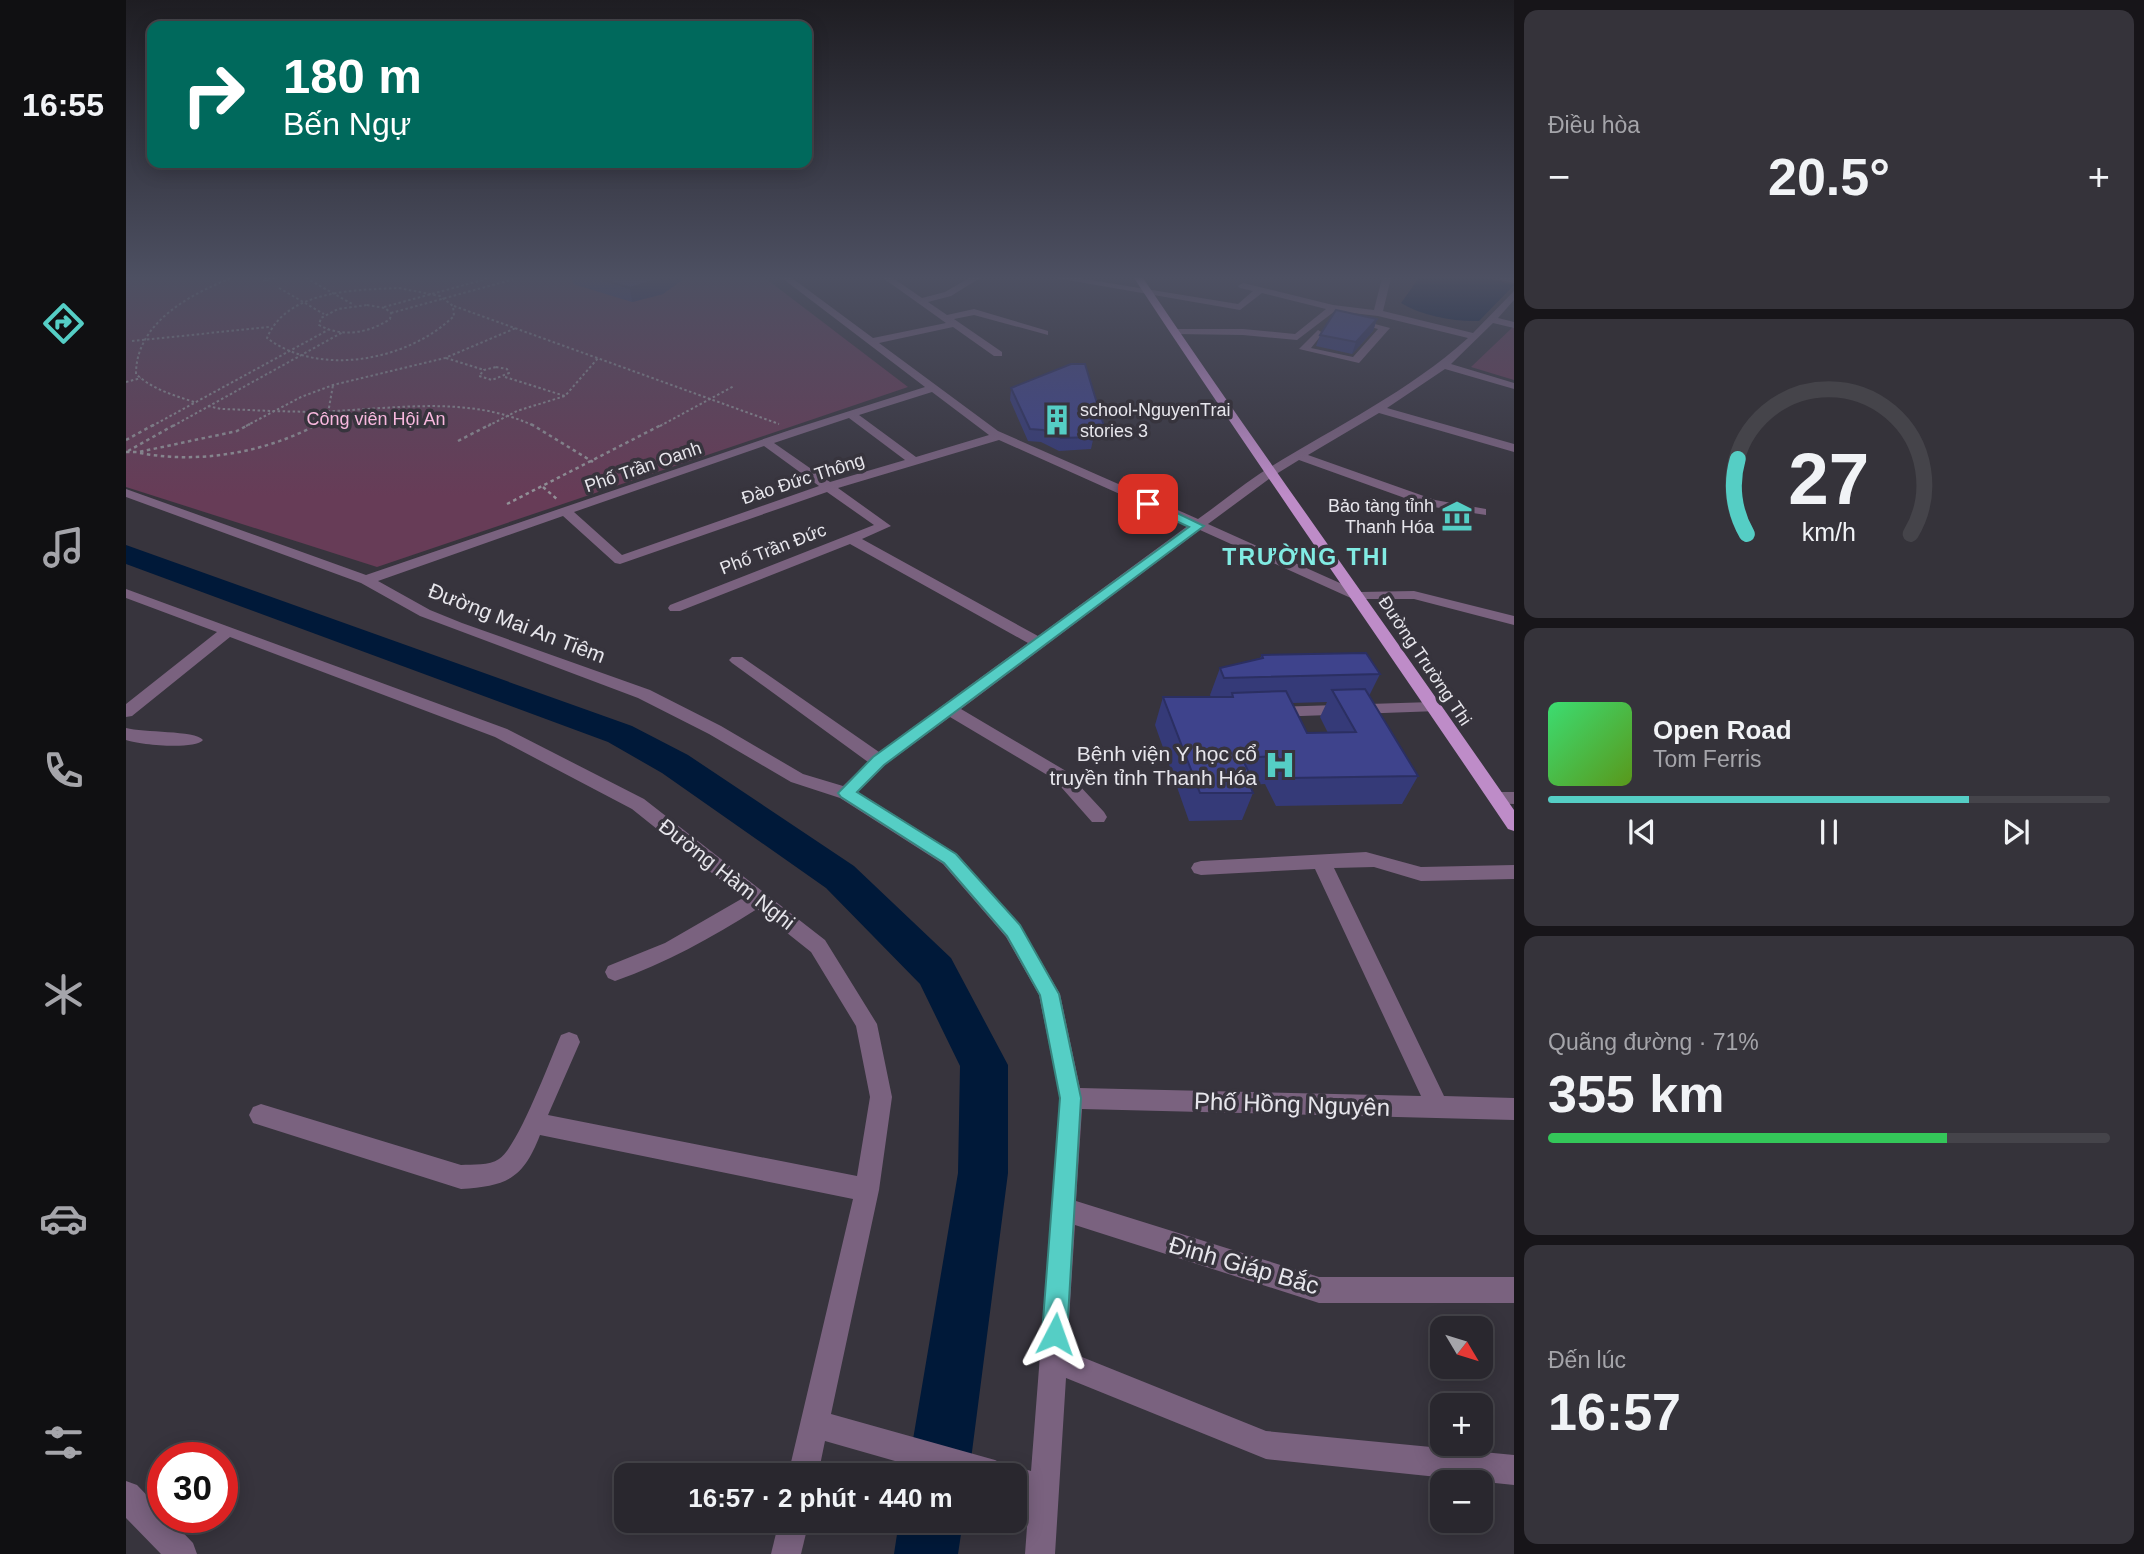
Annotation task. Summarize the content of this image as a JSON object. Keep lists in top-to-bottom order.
{
  "streets": {
    "main road": ["Đường Trường Thi"],
    "street": [
      "Phố Trần Oanh",
      "Đào Đức Thông",
      "Phố Trần Đức",
      "Đường Mai An Tiêm",
      "Đường Hàm Nghi",
      "Phố Hồng Nguyên",
      "Đinh Giáp Bắc"
    ]
  },
  "crossings": [
    ["Phố Trần Oanh", "Đào Đức Thông"],
    ["Phố Trần Oanh", "Đường Mai An Tiêm"],
    ["Đào Đức Thông", "Phố Trần Đức"],
    ["Đường Mai An Tiêm", "Phố Hồng Nguyên"],
    ["Đường Mai An Tiêm", "Đinh Giáp Bắc"]
  ],
  "districts": ["TRƯỜNG THI"],
  "parks": ["Công viên Hội An"],
  "places": {
    "building": ["school-NguyenTrai stories 3"],
    "museum": ["Bảo tàng tỉnh Thanh Hóa"],
    "hospital": ["Bệnh viện Y học cổ truyền tỉnh Thanh Hóa"]
  },
  "north": "bottom right",
  "page": {
    "tabs": "16:55",
    "tile": [
      "Điều hòa",
      ["Quãng đường · 71%", "355 km"],
      ["Đến lúc", "16:57"]
    ],
    "turn": ["180 m", "Bến Ngự"],
    "heat": ["−", "20.5°", "+"],
    "song": ["Open Road", "Tom Ferris"],
    "map_buttons": ["+", "−"],
    "limit": "30",
    "trip": "16:57 · 2 phút · 440 m",
    "gauge": ["27", "km/h"]
  }
}
